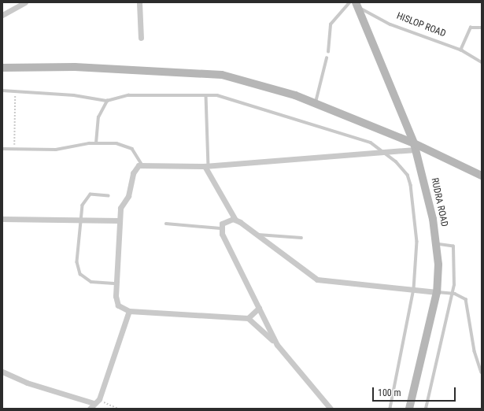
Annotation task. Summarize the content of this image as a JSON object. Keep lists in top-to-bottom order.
{
  "streets": {
    "street": ["RUDRA ROAD"],
    "lane": ["HISLOP ROAD"]
  },
  "crossings": [
    ["HISLOP ROAD", "RUDRA ROAD"]
  ],
  "scale_bar": "100 m"
}
